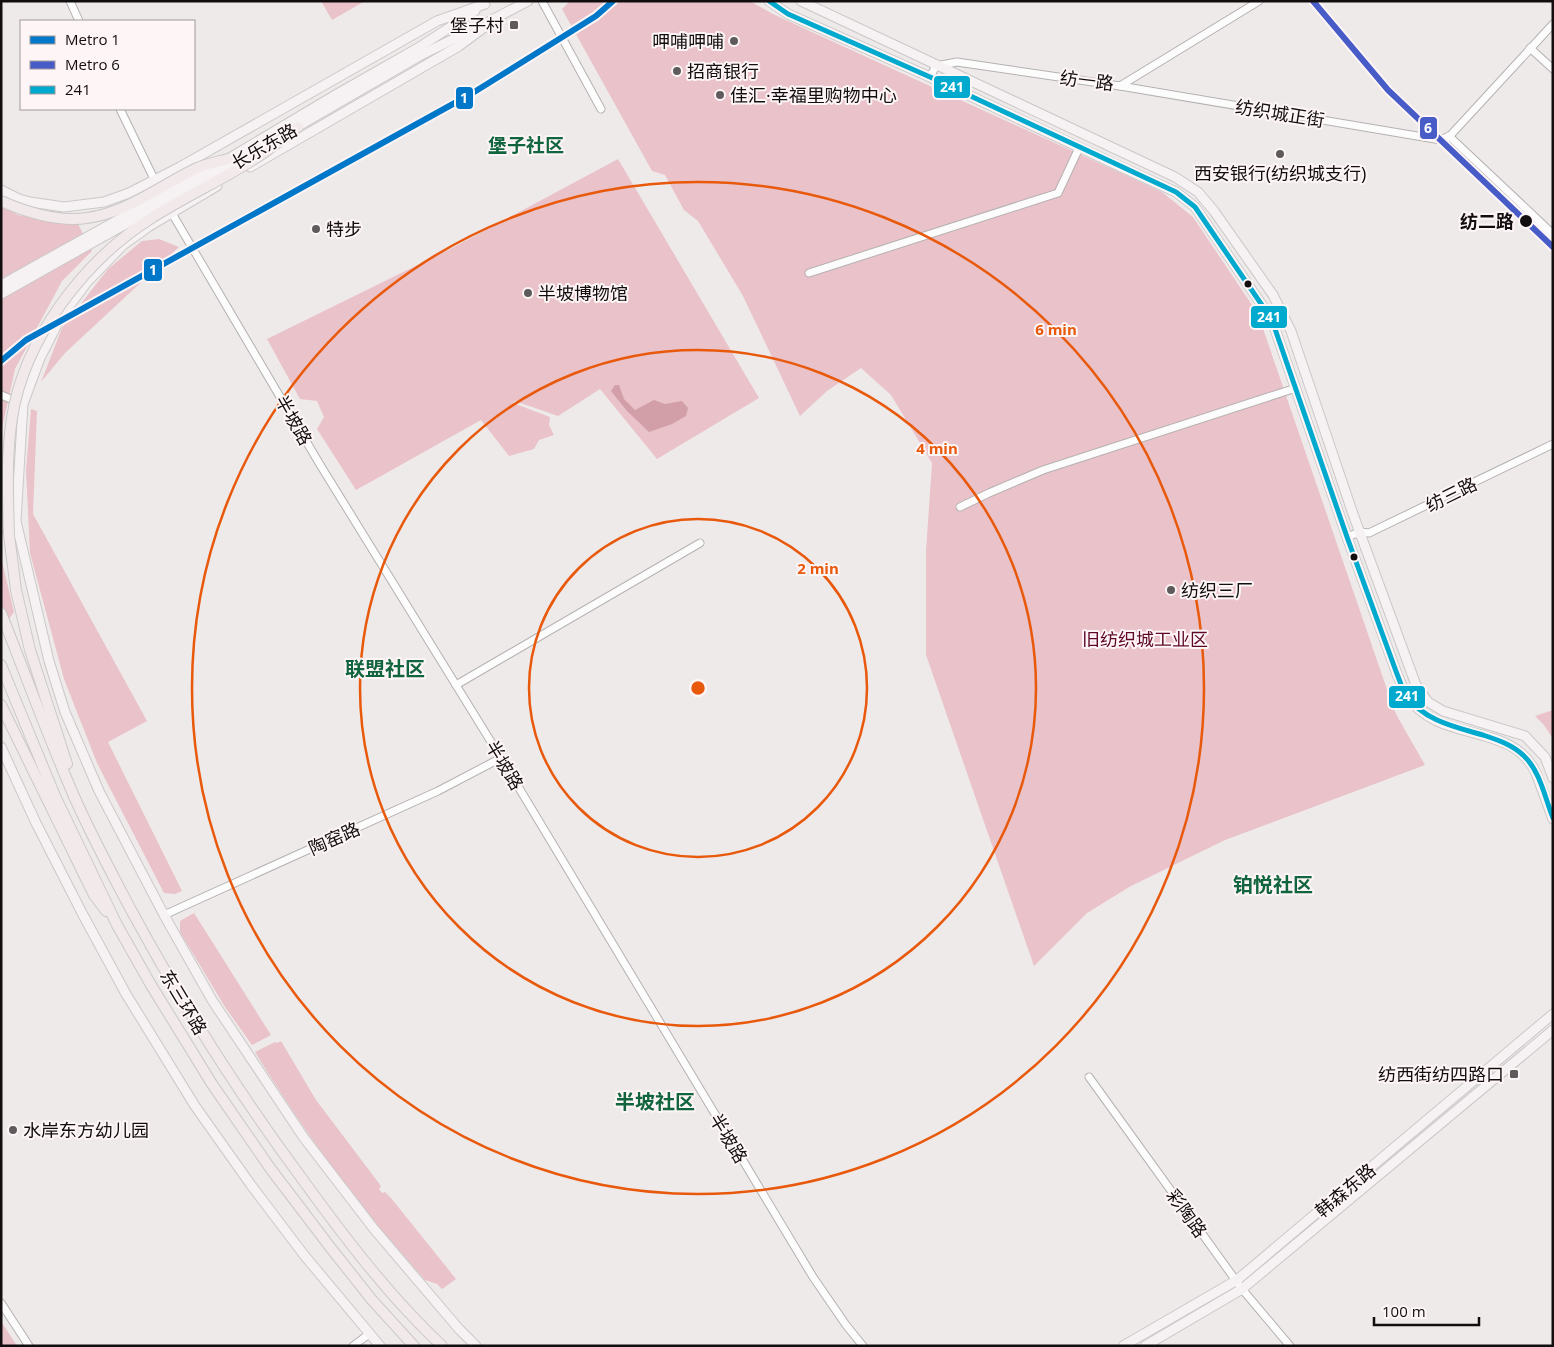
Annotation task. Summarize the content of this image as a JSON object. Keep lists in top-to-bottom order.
{
  "streets": {
    "highway": ["东三环路"],
    "main road": ["长乐东路", "韩森东路"],
    "street": [
      "纺一路",
      "纺织城正街",
      "半坡路",
      "纺三路",
      "陶窑路",
      "彩陶路"
    ]
  },
  "crossings": [
    ["纺一路", "纺织城正街"],
    ["半坡路", "陶窑路"],
    ["韩森东路", "彩陶路"]
  ],
  "districts": [
    "堡子社区",
    "联盟社区",
    "铂悦社区",
    "半坡社区"
  ],
  "parks": ["旧纺织城工业区"],
  "places": {
    "transit": ["堡子村", "纺西街纺四路口"],
    "other": [
      "呷哺呷哺",
      "招商银行",
      "佳汇·幸福里购物中心",
      "西安银行(纺织城支行)",
      "纺二路",
      "特步",
      "半坡博物馆",
      "纺织三厂",
      "水岸东方幼儿园"
    ]
  },
  "lines": ["metro line 1", "metro line 6", "transit line 241"],
  "legend": ["Metro 1", "Metro 6", "241"],
  "scale_bar": "100 m",
  "rings": ["6 min", "4 min", "2 min"]
}
